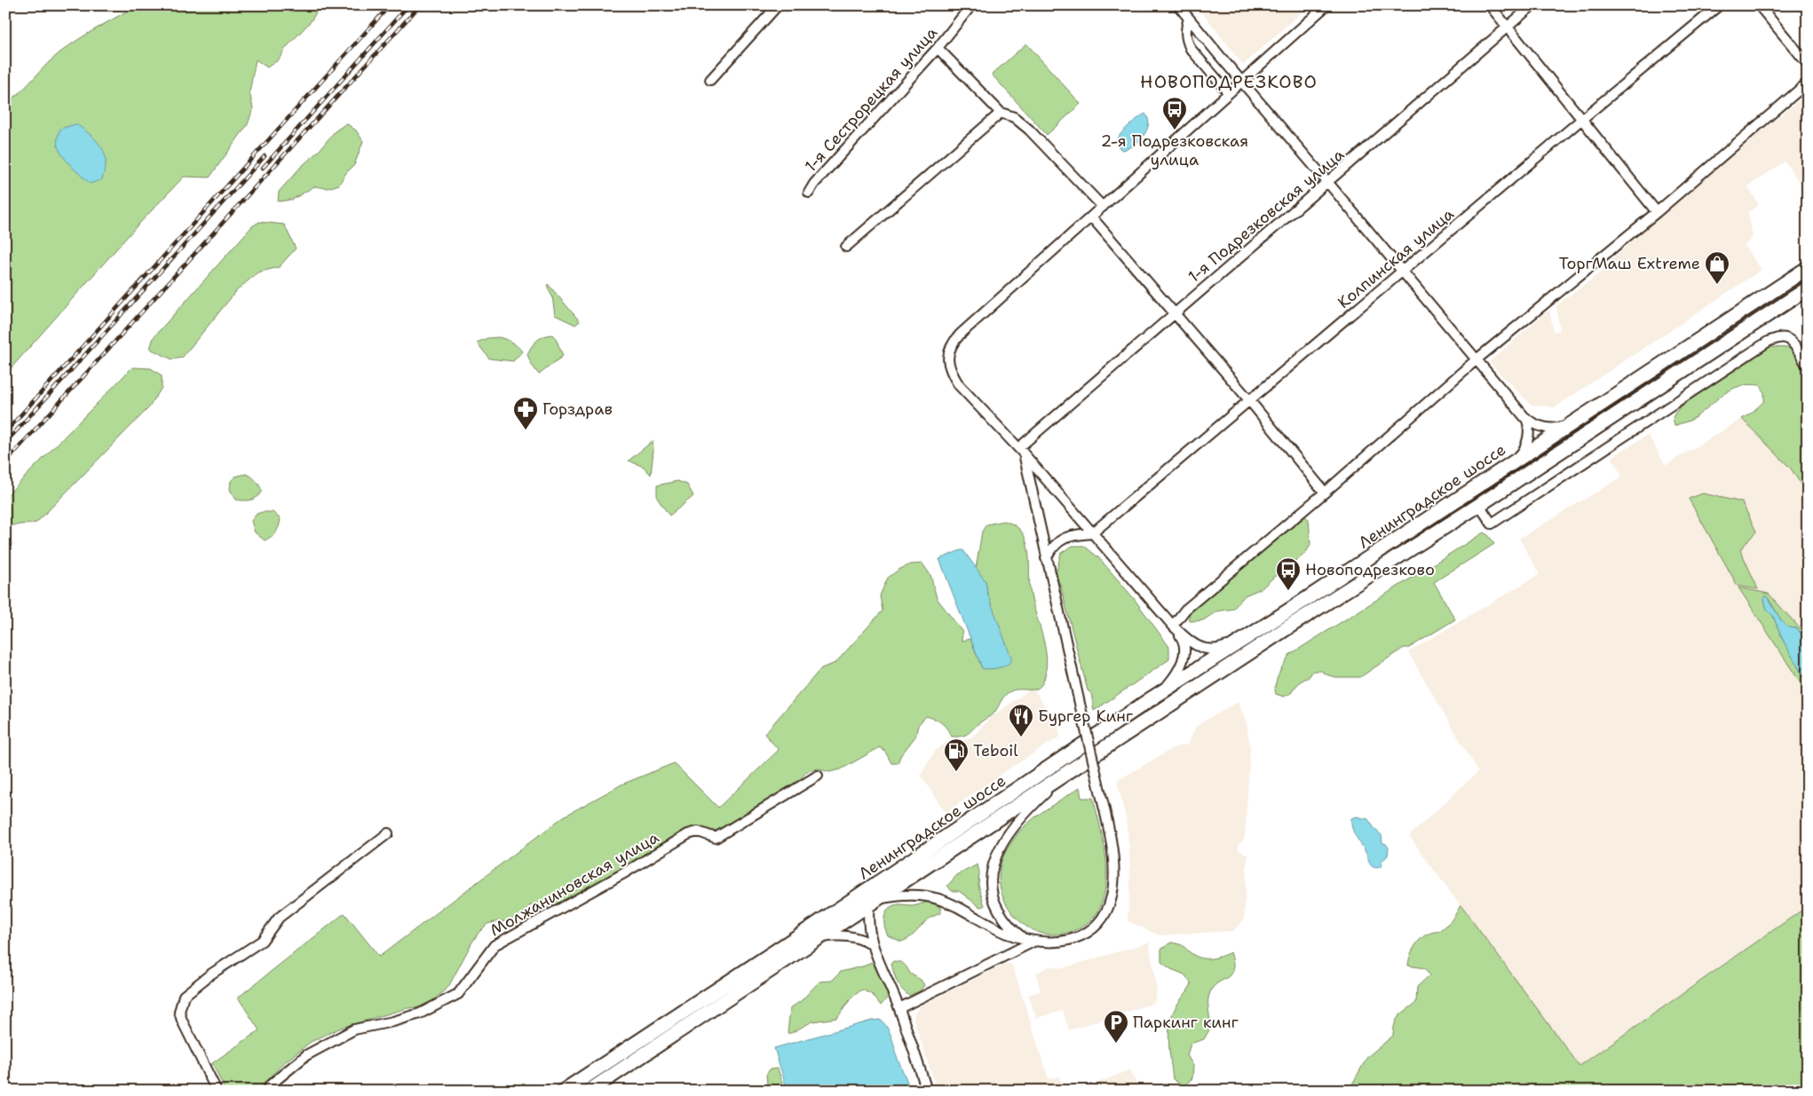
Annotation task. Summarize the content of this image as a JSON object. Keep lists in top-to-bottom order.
{
  "streets": {
    "highway": ["Ленинградское шоссе"],
    "street": [
      "1-я Сестрорецкая улица",
      "1-я Подрезковская улица",
      "Колпинская улица",
      "Молжаниновская улица"
    ]
  },
  "districts": ["НОВОПОДРЕЗКОВО"],
  "places": {
    "bus stop": ["2-я Подрезковская улица", "Новоподрезково"],
    "shop": ["ТоргМаш Extreme"],
    "pharmacy": ["Горздрав"],
    "restaurant": ["Бургер Кинг"],
    "fuel station": ["Teboil"],
    "parking": ["Паркинг кинг"]
  }
}
